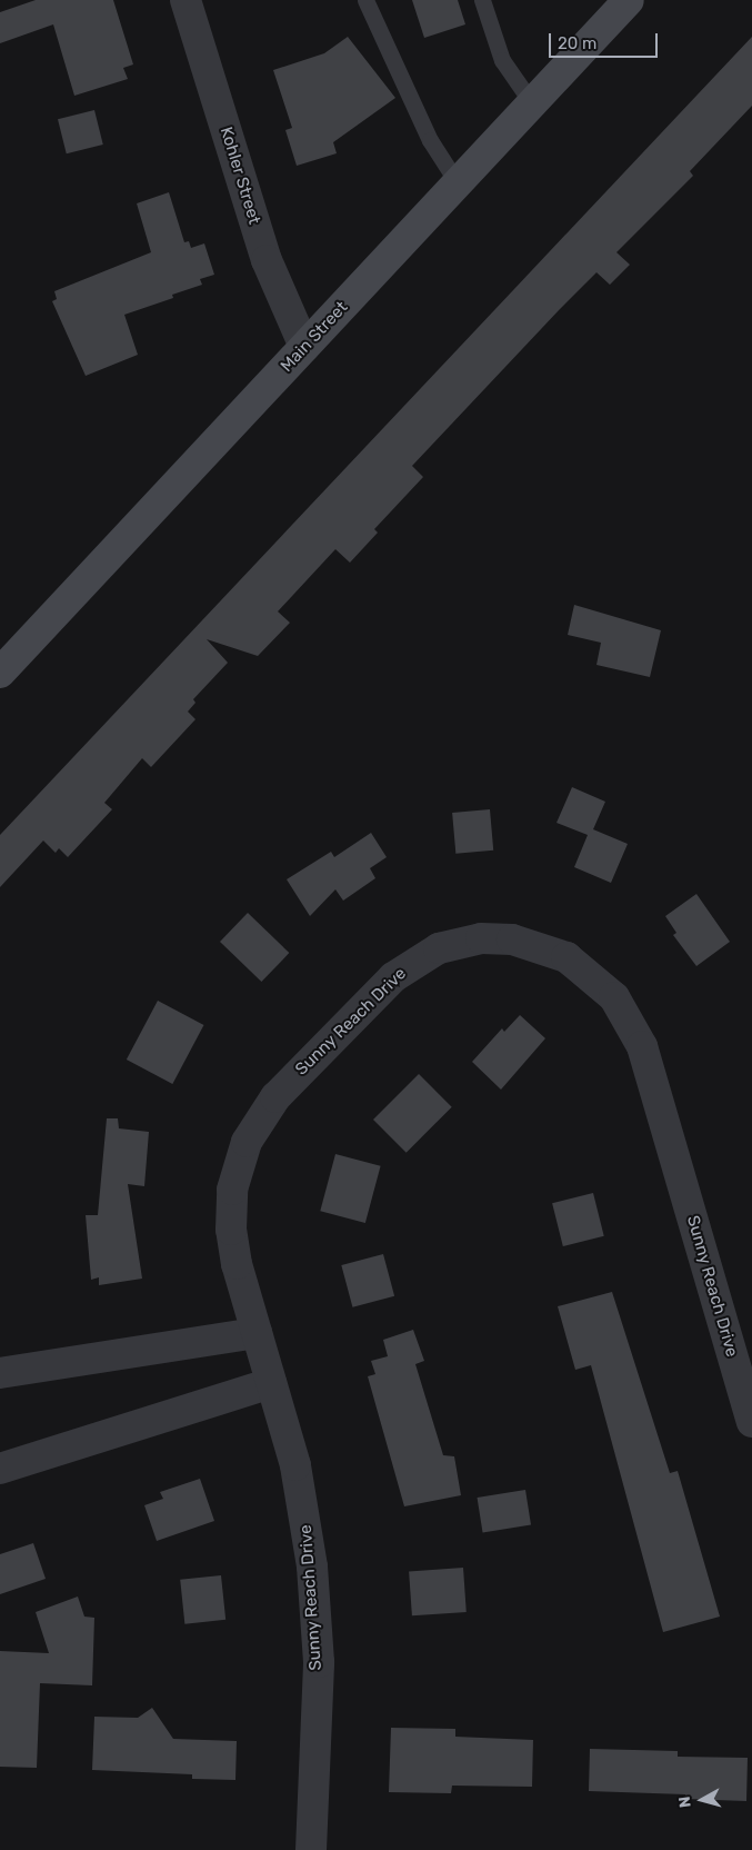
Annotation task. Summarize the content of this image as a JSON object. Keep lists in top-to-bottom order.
{
  "streets": {
    "main road": ["Main Street"],
    "street": ["Kohler Street", "Sunny Reach Drive"]
  },
  "crossings": [
    ["Kohler Street", "Main Street"]
  ],
  "scale_bar": "20 m",
  "north": "left"
}
